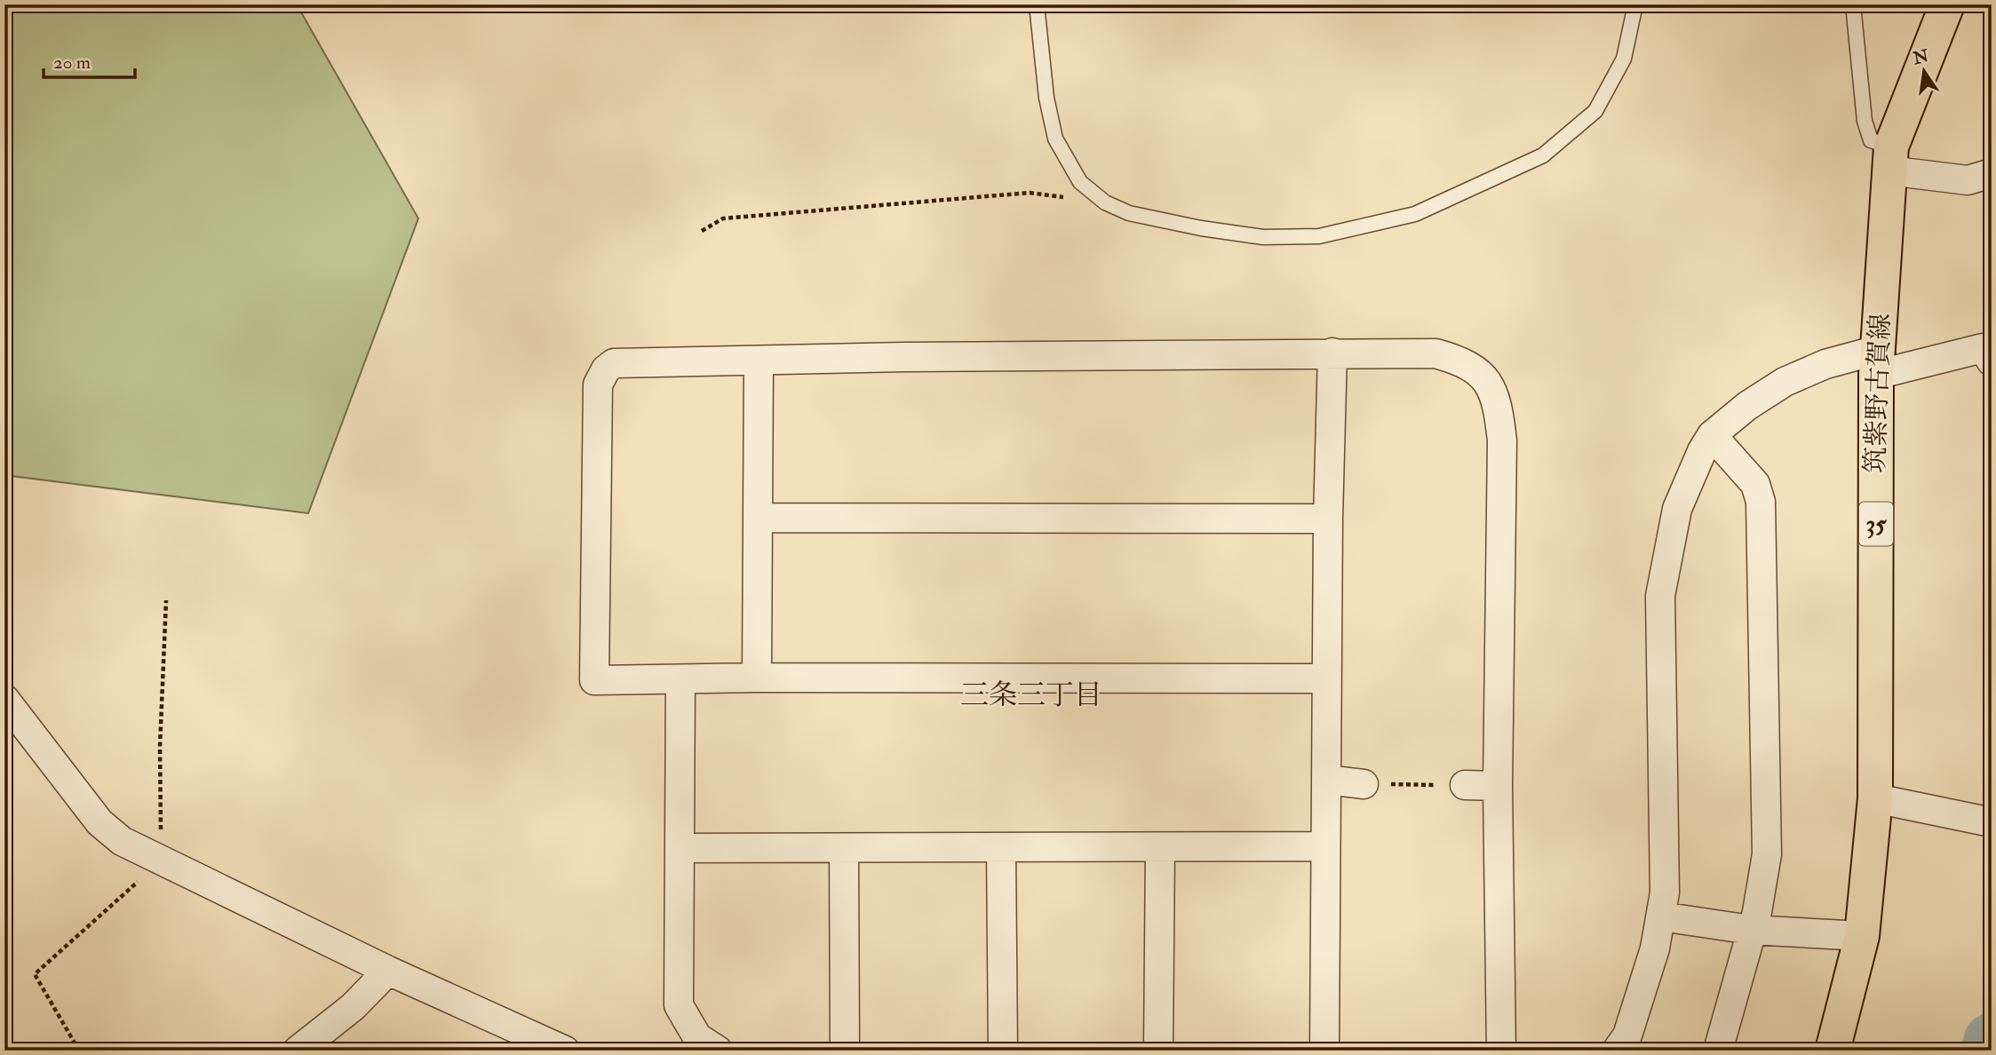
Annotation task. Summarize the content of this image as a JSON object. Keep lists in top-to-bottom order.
{
  "streets": {
    "main road": ["筑紫野古賀線", "35"]
  },
  "districts": ["三条三丁目"],
  "scale_bar": "20 m",
  "north": "top"
}
